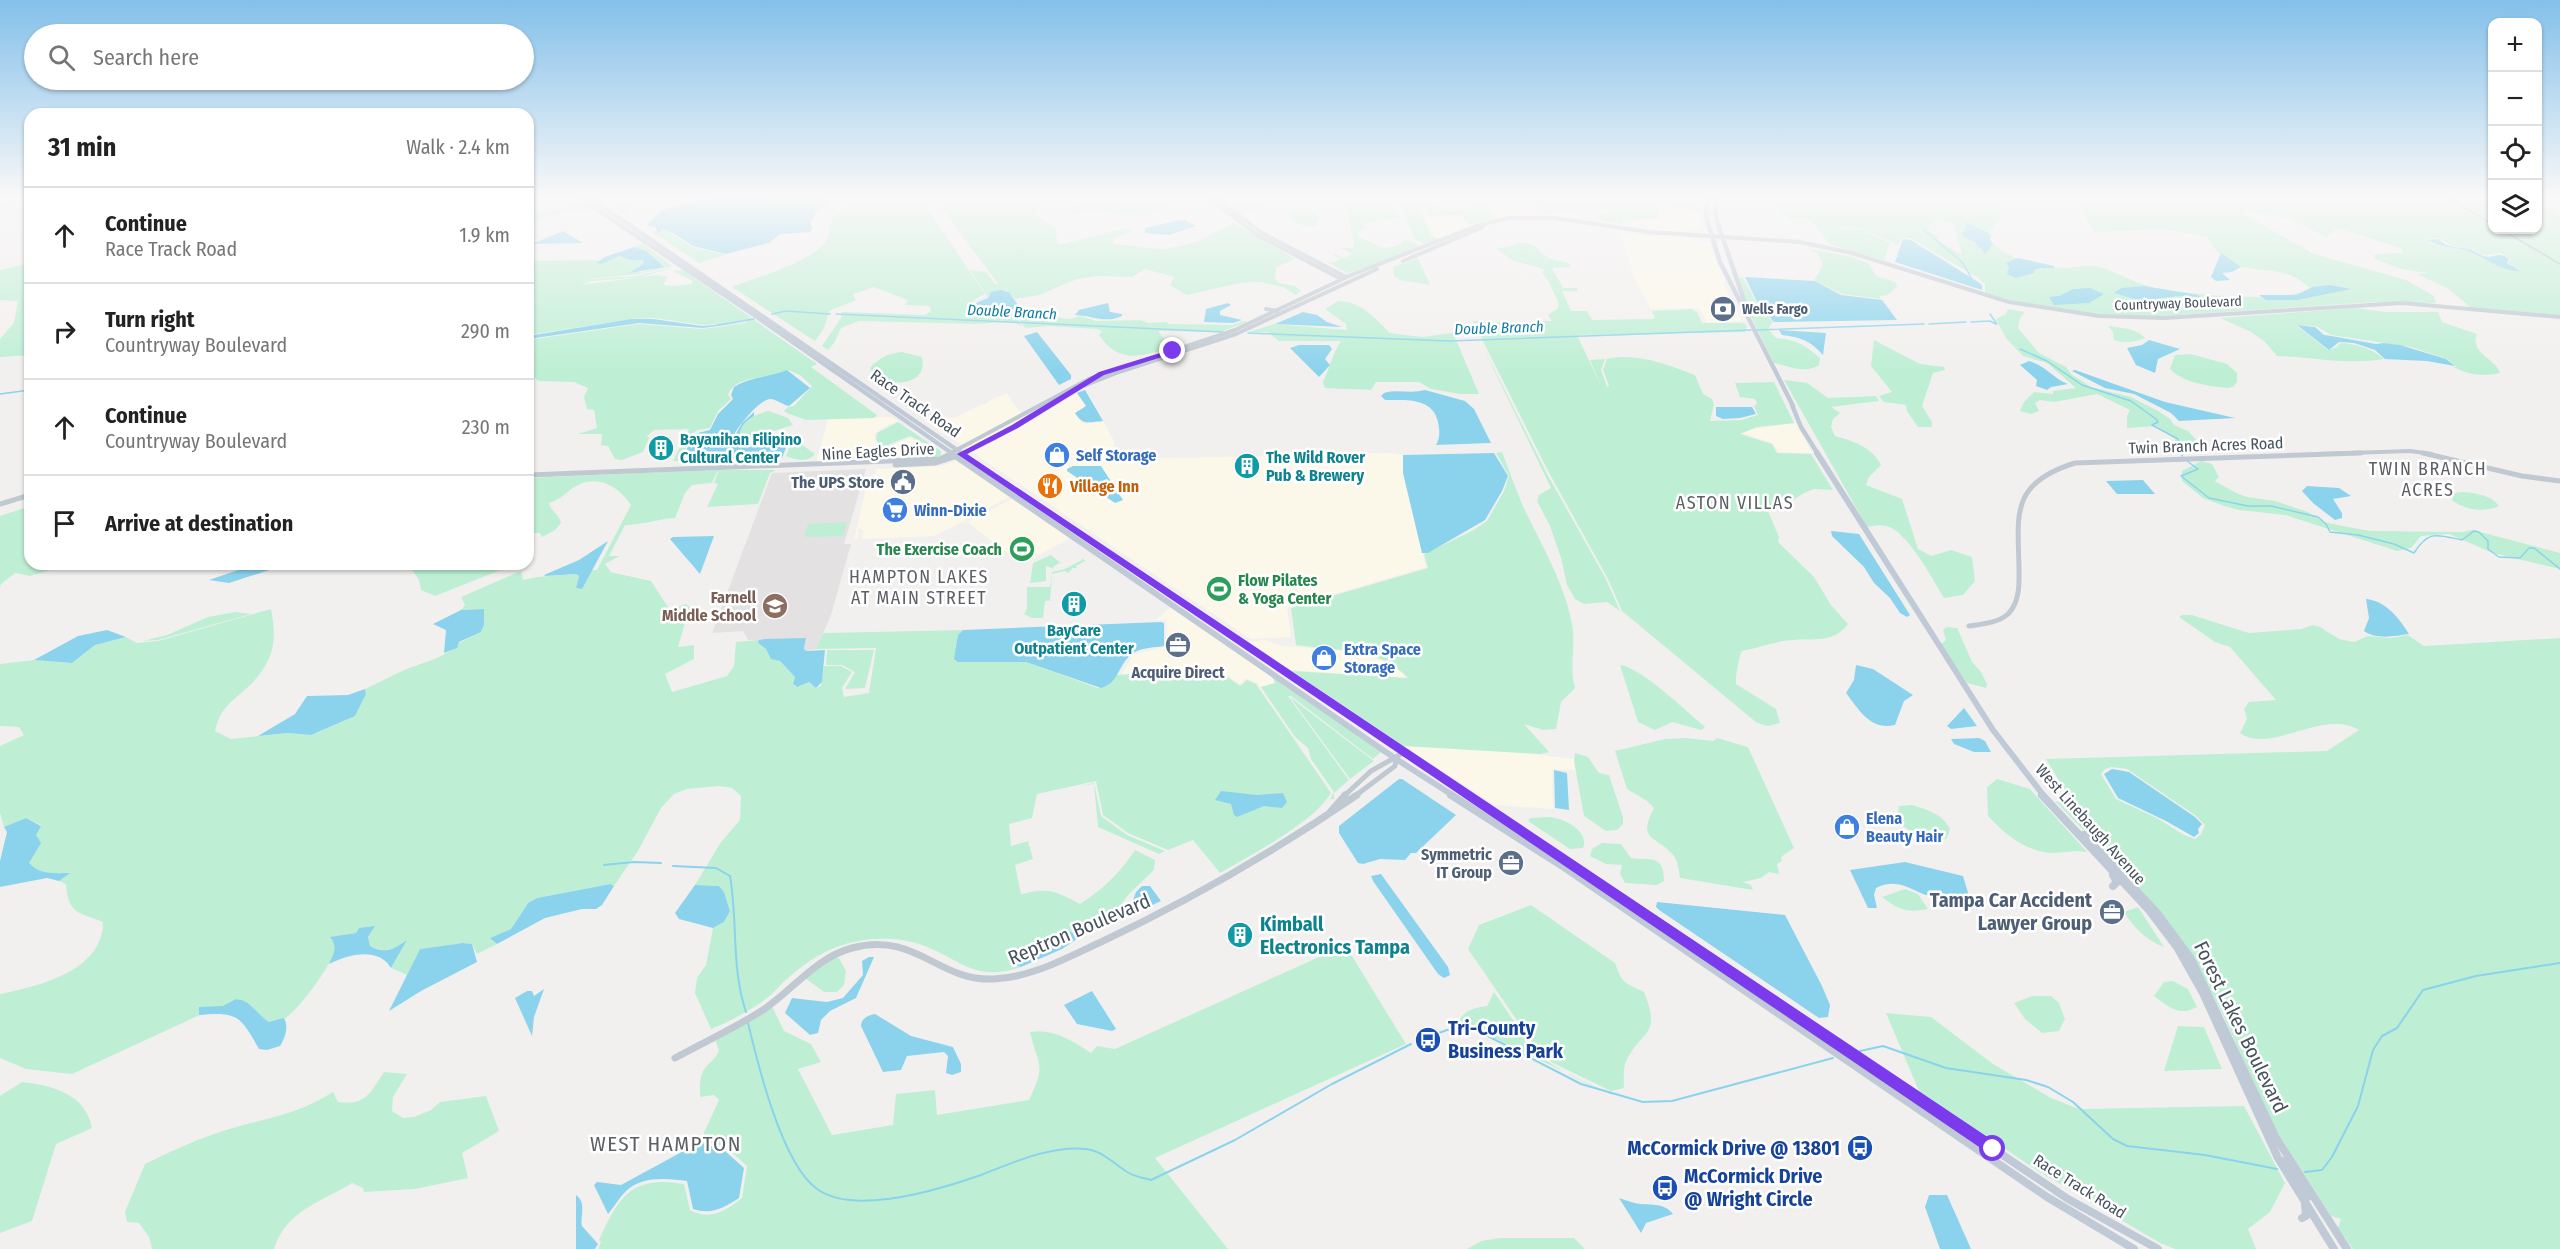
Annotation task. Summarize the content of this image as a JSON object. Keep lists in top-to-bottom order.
{
  "streets": {
    "main road": ["Race Track Road", "West Linebaugh Avenue", "Forest Lakes Boulevard"],
    "street": [
      "Countryway Boulevard",
      "Twin Branch Acres Road",
      "Nine Eagles Drive",
      "Reptron Boulevard"
    ]
  },
  "crossings": [
    ["Race Track Road", "Nine Eagles Drive"],
    ["Race Track Road", "Reptron Boulevard"],
    ["West Linebaugh Avenue", "Forest Lakes Boulevard"]
  ],
  "districts": [
    "TWIN BRANCH ACRES",
    "ASTON VILLAS",
    "HAMPTON LAKES AT MAIN STREET",
    "WEST HAMPTON"
  ],
  "water": ["Double Branch"],
  "places": {
    "bank": ["Wells Fargo"],
    "building": [
      "Bayanihan Filipino Cultural Center",
      "The Wild Rover Pub & Brewery",
      "BayCare Outpatient Center",
      "Kimball Electronics Tampa"
    ],
    "shop": ["Self Storage", "Extra Space Storage", "Elena Beauty Hair"],
    "public building": ["The UPS Store"],
    "restaurant": ["Village Inn"],
    "supermarket": ["Winn-Dixie"],
    "sports": ["The Exercise Coach", "Flow Pilates & Yoga Center"],
    "school or university": ["Farnell Middle School"],
    "office": ["Acquire Direct", "Symmetric IT Group", "Tampa Car Accident Lawyer Group"],
    "bus stop": ["Tri-County Business Park", "McCormick Drive @ 13801", "McCormick Drive @ Wright Circle"]
  },
  "page": {
    "map_buttons": ["+", "−"],
    "search": "Search here",
    "heading": ["31 min", "Walk · 2.4 km"],
    "list": [
      ["Continue", "Race Track Road", "1.9 km"],
      ["Turn right", "Countryway Boulevard", "290 m"],
      ["Continue", "Countryway Boulevard", "230 m"],
      "Arrive at destination"
    ]
  }
}
